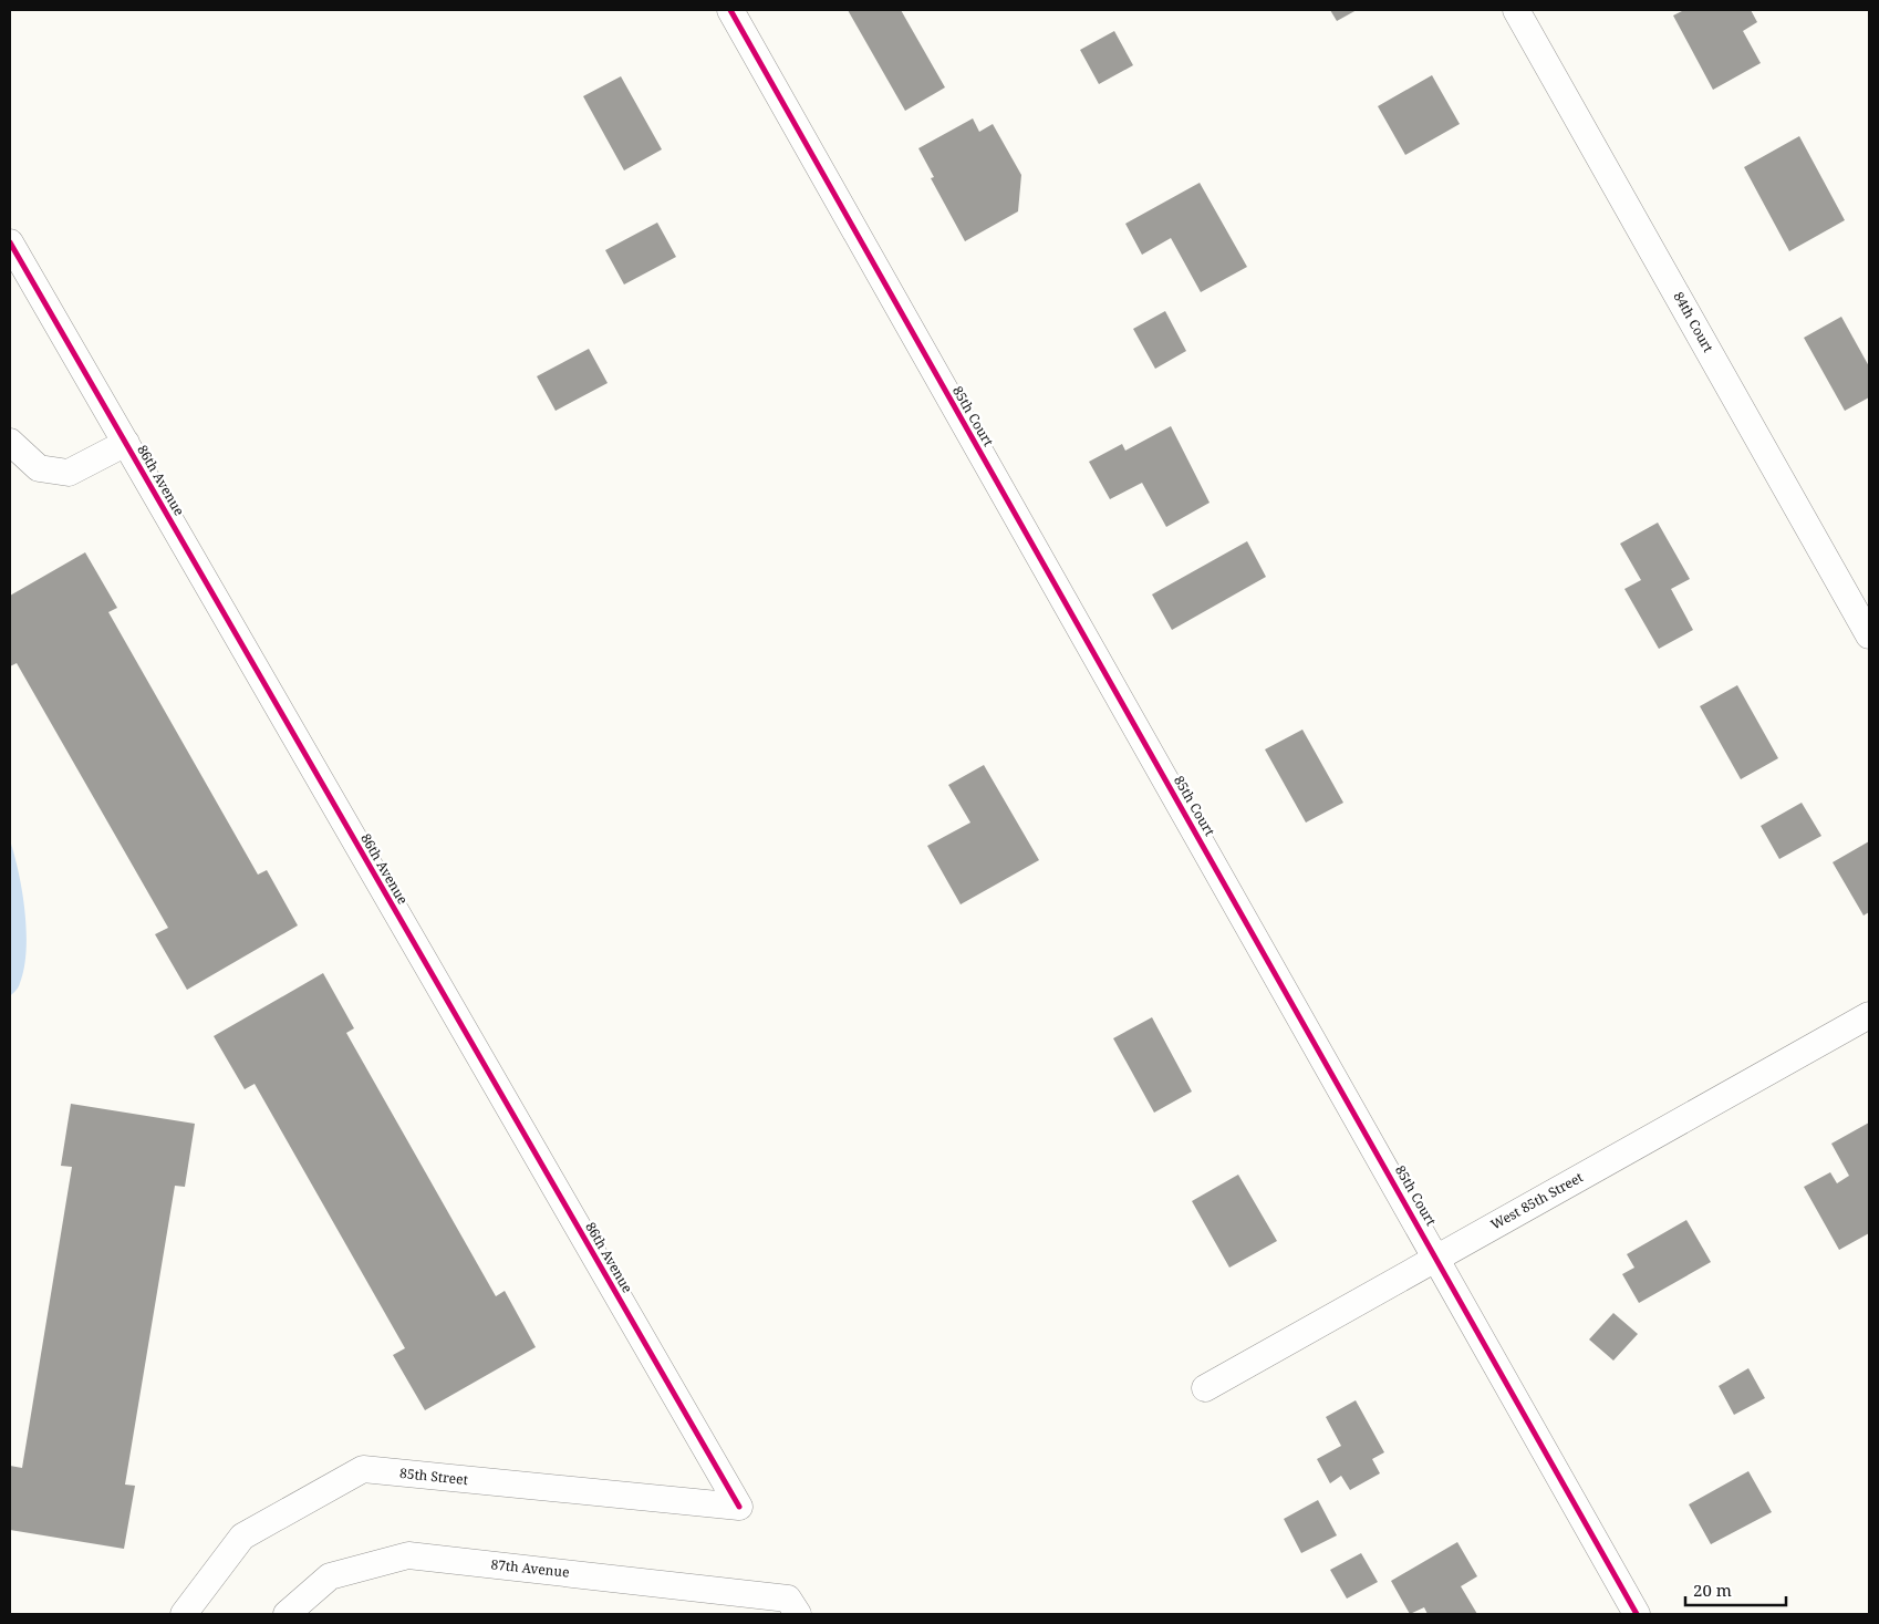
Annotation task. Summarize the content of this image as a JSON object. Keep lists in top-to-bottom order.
{
  "streets": {
    "street": [
      "84th Court",
      "85th Court",
      "86th Avenue",
      "West 85th Street",
      "85th Street",
      "87th Avenue"
    ]
  },
  "crossings": [
    ["85th Court", "West 85th Street"],
    ["86th Avenue", "85th Street"]
  ],
  "scale_bar": "20 m"
}
